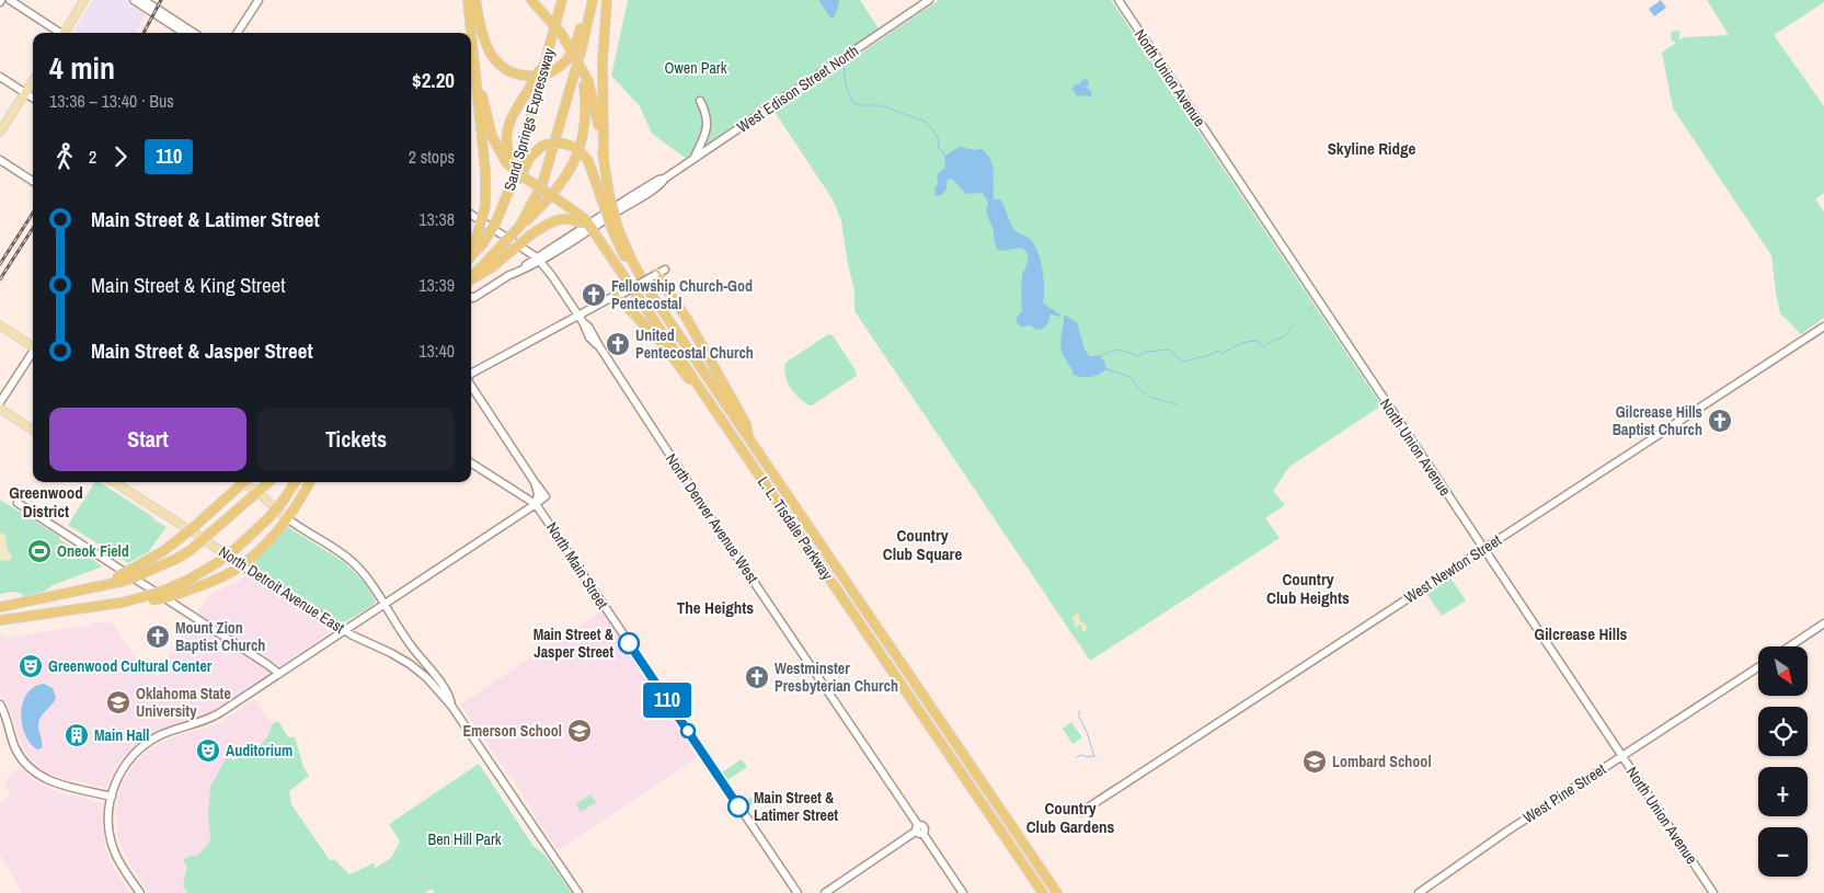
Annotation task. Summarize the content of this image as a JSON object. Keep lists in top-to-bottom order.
{
  "streets": {
    "highway": ["Sand Springs Expressway", "L. L. Tisdale Parkway"],
    "main road": ["North Detroit Avenue East"],
    "street": [
      "North Union Avenue",
      "West Edison Street North",
      "North Denver Avenue West",
      "North Main Street",
      "West Newton Street",
      "West Pine Street"
    ]
  },
  "crossings": [
    ["North Union Avenue", "West Newton Street"],
    ["North Union Avenue", "West Pine Street"],
    ["West Edison Street North", "North Denver Avenue West"]
  ],
  "districts": [
    "Skyline Ridge",
    "Greenwood District",
    "Country Club Square",
    "Country Club Heights",
    "The Heights",
    "Gilcrease Hills",
    "Country Club Gardens"
  ],
  "parks": ["Owen Park", "Ben Hill Park"],
  "places": {
    "church": [
      "Fellowship Church-God Pentecostal",
      "United Pentecostal Church",
      "Gilcrease Hills Baptist Church",
      "Mount Zion Baptist Church",
      "Westminster Presbyterian Church"
    ],
    "sports": ["Oneok Field"],
    "other": ["Main Street & Jasper Street", "Main Street & Latimer Street"],
    "theatre": ["Greenwood Cultural Center", "Auditorium"],
    "school or university": ["Oklahoma State University", "Emerson School", "Lombard School"],
    "building": ["Main Hall"]
  },
  "lines": ["bus line 110"],
  "north": "bottom right",
  "page": {
    "on_map": "110",
    "heading": ["4 min", "13:36 – 13:40 · Bus", "$2.20"],
    "legs": ["2", "110", "2 stops"],
    "list": [
      {
        "name": "Main Street & Latimer Street",
        "value": "13:38"
      },
      {
        "name": "Main Street & King Street",
        "value": "13:39"
      },
      {
        "name": "Main Street & Jasper Street",
        "value": "13:40"
      }
    ],
    "buttons": ["Start", "Tickets"],
    "map_buttons": ["+", "−"]
  }
}
